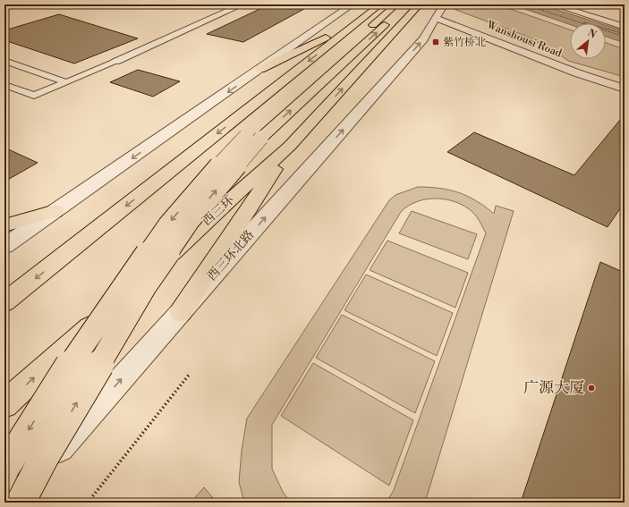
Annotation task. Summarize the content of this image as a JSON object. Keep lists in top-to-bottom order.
{
  "streets": {
    "highway": ["西三环"],
    "street": ["Wanshousi Road", "西三环北路"]
  },
  "crossings": [
    ["Wanshousi Road", "西三环北路"]
  ],
  "places": {
    "transit": ["紫竹桥北"],
    "other": ["广源大厦"]
  },
  "north": "top right"
}
